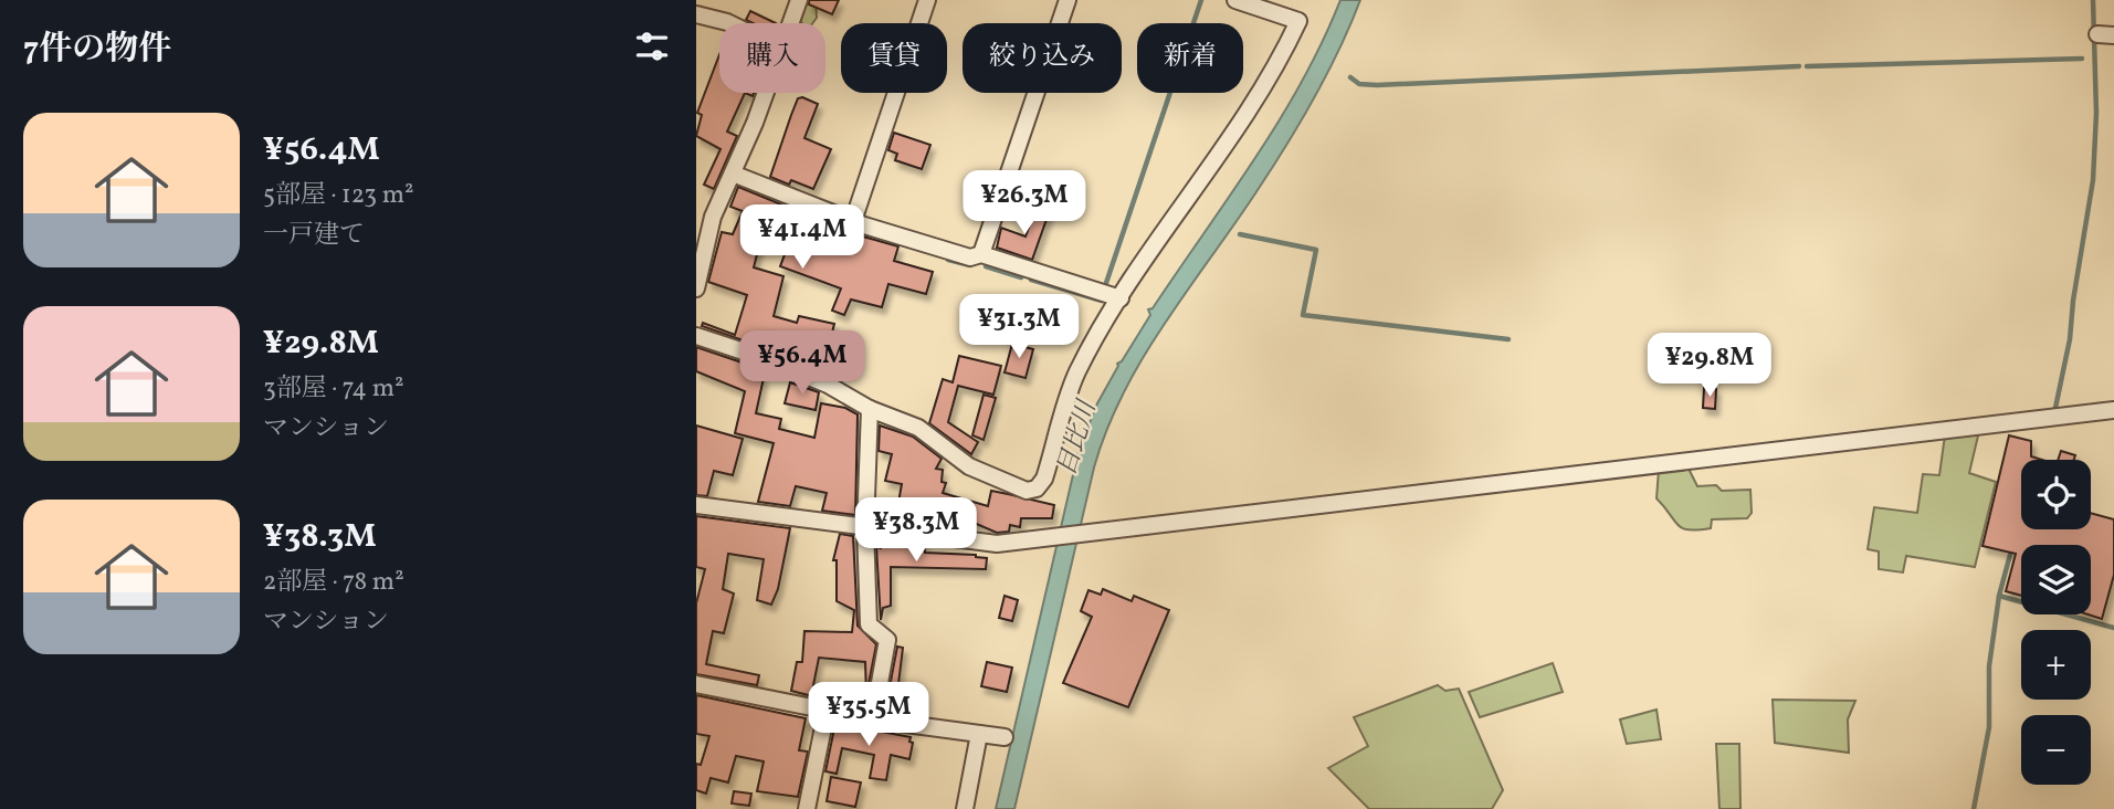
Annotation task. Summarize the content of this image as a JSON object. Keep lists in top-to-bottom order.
{
  "water": ["目比川"],
  "page": {
    "heading": "7件の物件",
    "chip": [
      "購入",
      "賃貸",
      "絞り込み",
      "新着"
    ],
    "list": [
      {
        "name": "¥56.4M",
        "note": "5部屋 · 123 m² · 一戸建て"
      },
      {
        "name": "¥29.8M",
        "note": "3部屋 · 74 m² · マンション"
      },
      {
        "name": "¥38.3M",
        "note": "2部屋 · 78 m² · マンション"
      }
    ],
    "price": [
      "¥26.3M",
      "¥41.4M",
      "¥31.3M",
      "¥56.4M",
      "¥29.8M",
      "¥38.3M",
      "¥35.5M"
    ],
    "map_buttons": ["+", "−"]
  }
}
